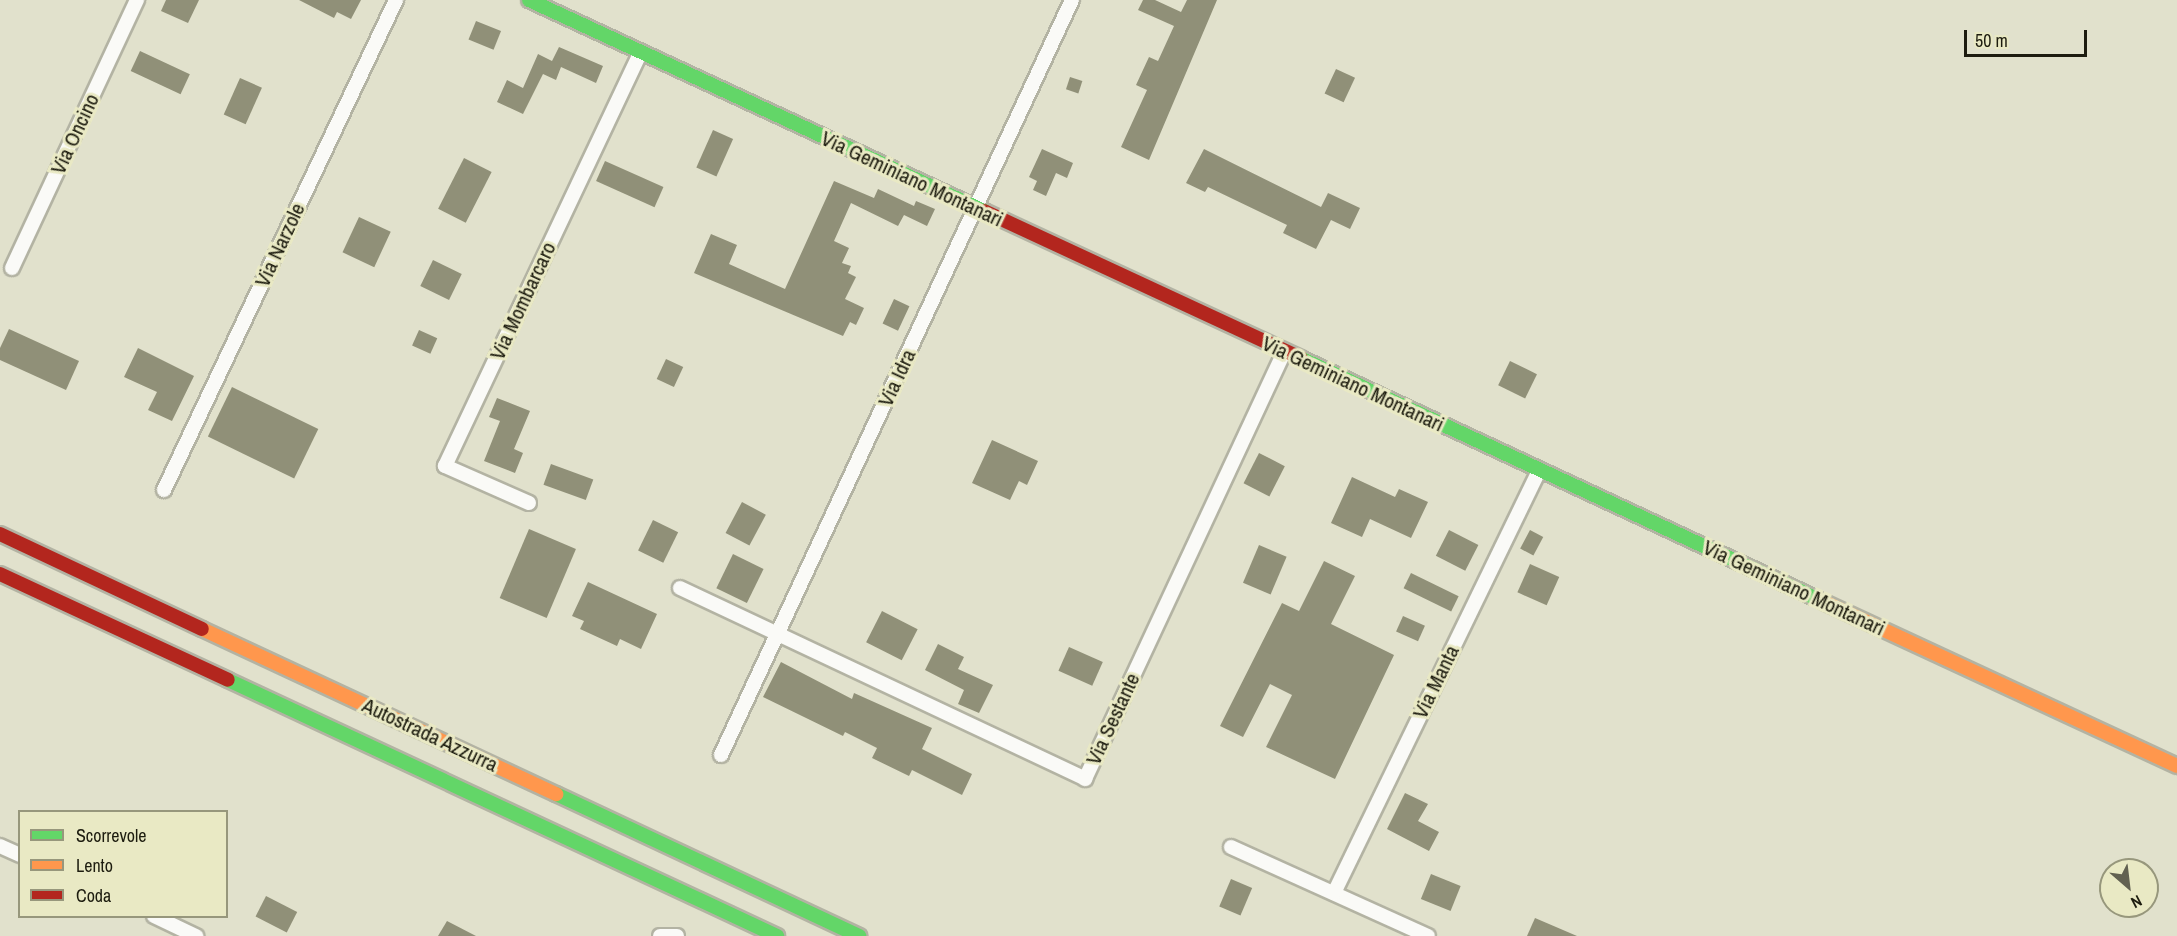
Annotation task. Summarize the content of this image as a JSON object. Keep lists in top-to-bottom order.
{
  "streets": {
    "main road": ["Via Geminiano Montanari", "Autostrada Azzurra"],
    "street": [
      "Via Oncino",
      "Via Narzole",
      "Via Mombarcaro",
      "Via Idra",
      "Via Manta",
      "Via Sestante"
    ]
  },
  "crossings": [
    ["Via Geminiano Montanari", "Via Mombarcaro"],
    ["Via Geminiano Montanari", "Via Idra"],
    ["Via Geminiano Montanari", "Via Manta"],
    ["Via Geminiano Montanari", "Via Sestante"],
    ["Via Idra", "Via Sestante"]
  ],
  "legend": ["Scorrevole", "Lento", "Coda"],
  "scale_bar": "50 m",
  "north": "bottom right"
}
